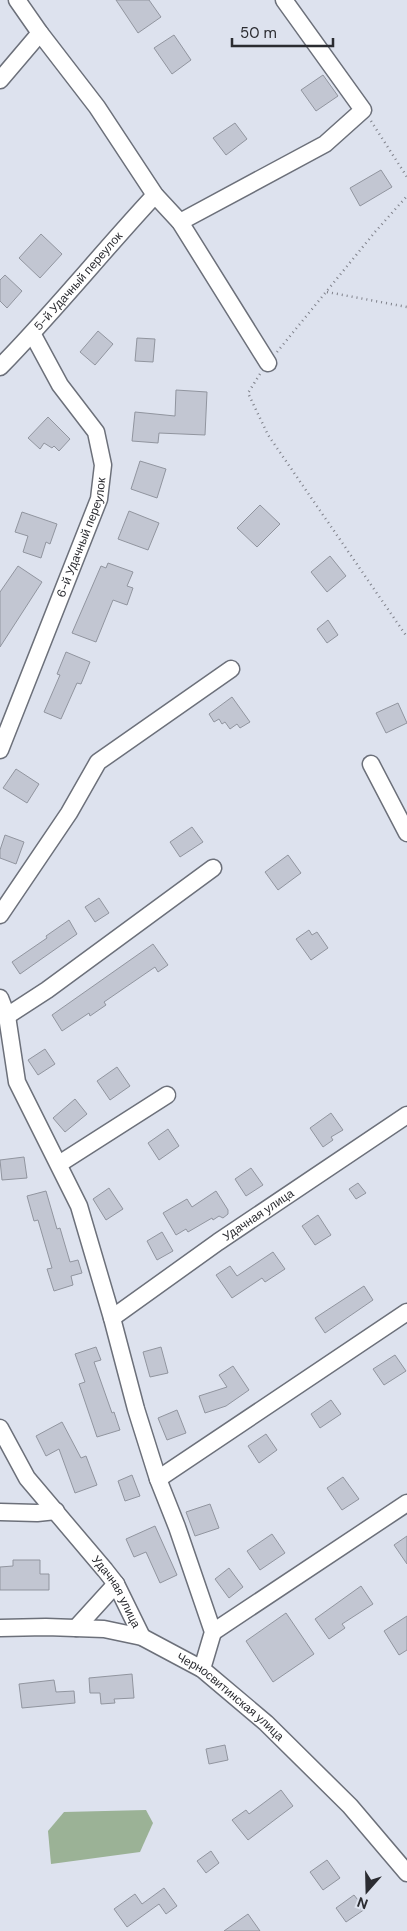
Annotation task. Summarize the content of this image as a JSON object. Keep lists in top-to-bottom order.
{
  "streets": {
    "street": [
      "5-й Удачный переулок",
      "6-й Удачный переулок",
      "Удачная улица",
      "Черносвитинская улица"
    ]
  },
  "crossings": [
    ["5-й Удачный переулок", "6-й Удачный переулок"],
    ["Удачная улица", "Черносвитинская улица"]
  ],
  "scale_bar": "50 m",
  "north": "bottom"
}
